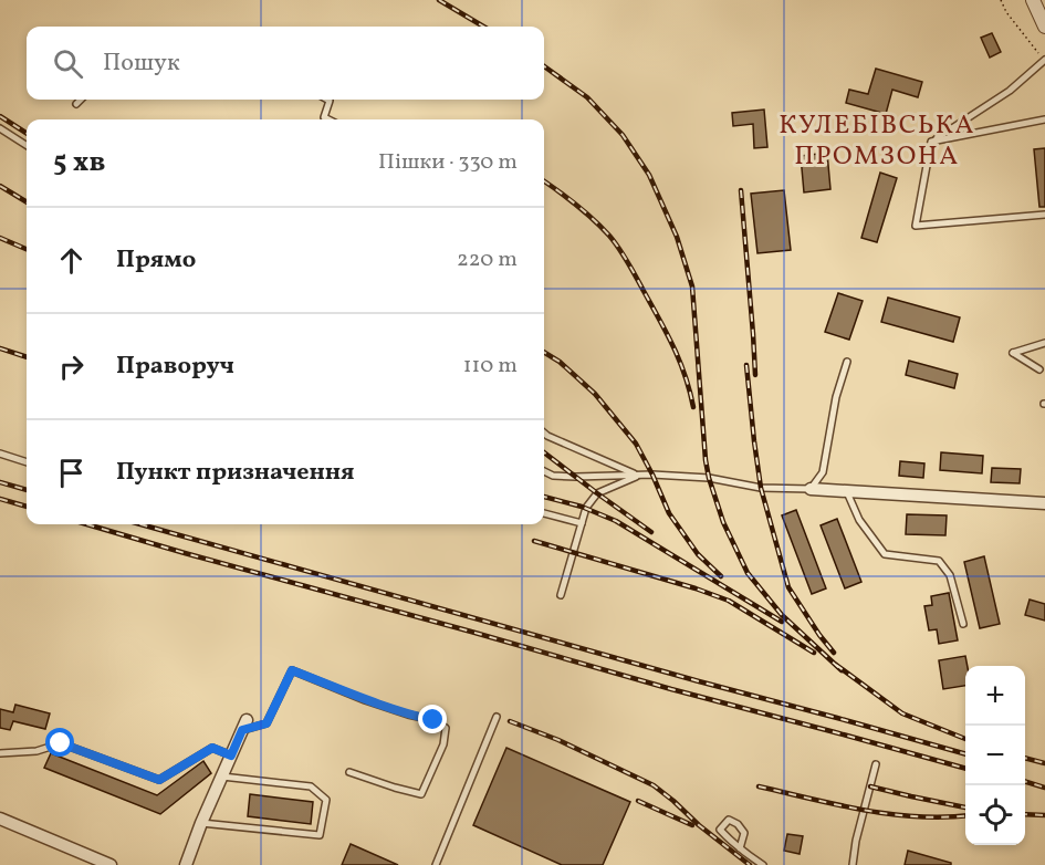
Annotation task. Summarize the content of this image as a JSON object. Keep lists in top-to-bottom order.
{
  "districts": ["КУЛЕБІВСЬКА ПРОМЗОНА"],
  "page": {
    "search": "Пошук",
    "heading": ["5 хв", "Пішки · 330 m"],
    "list": [
      ["Прямо", "220 m"],
      ["Праворуч", "110 m"],
      "Пункт призначення"
    ],
    "map_buttons": ["+", "−"]
  }
}
